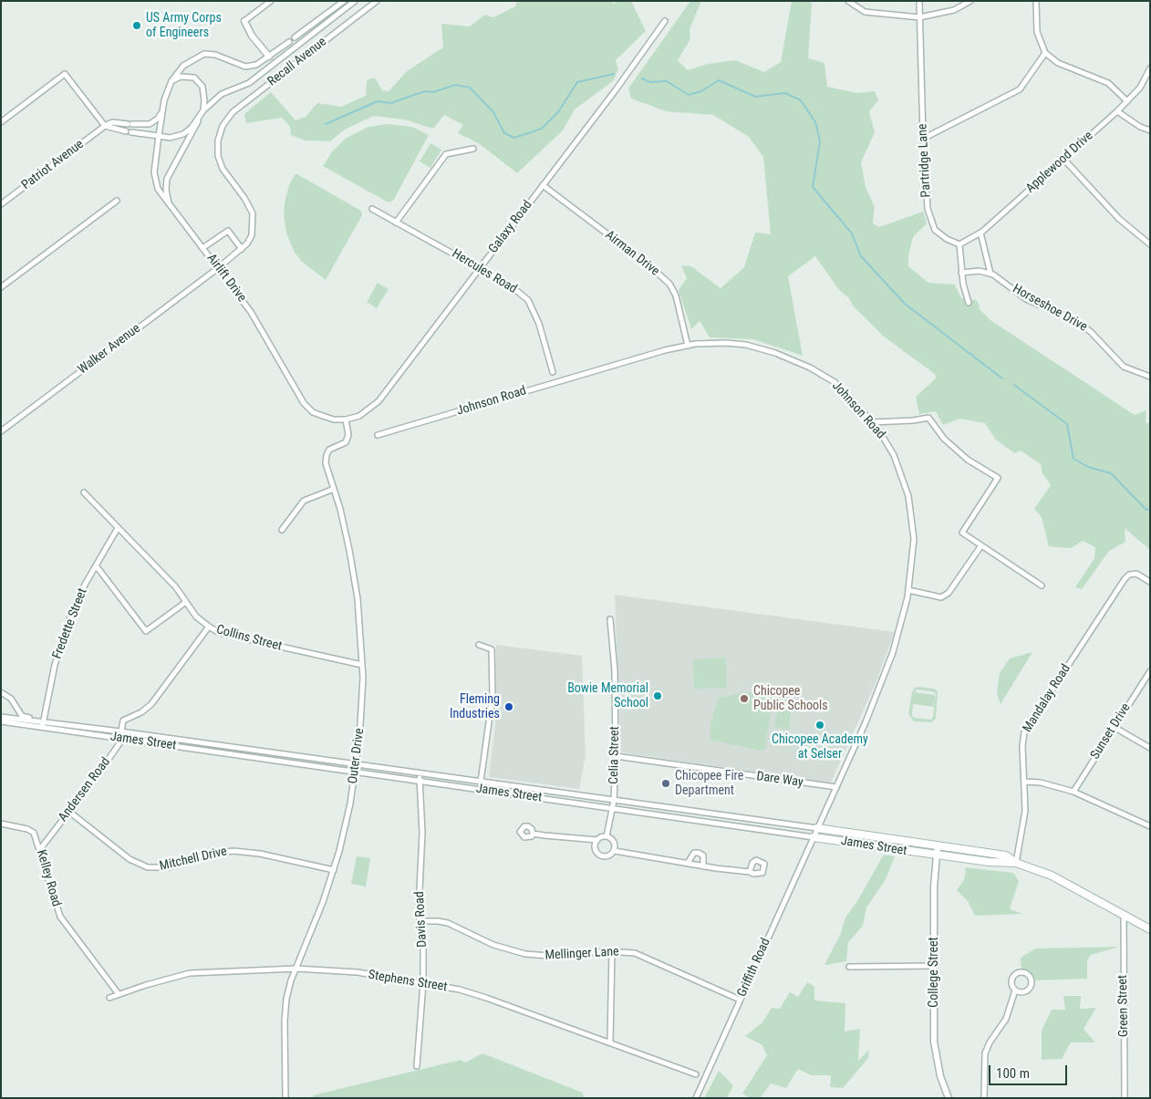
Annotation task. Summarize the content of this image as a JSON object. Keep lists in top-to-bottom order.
{
  "streets": {
    "main road": ["James Street"],
    "street": [
      "Recall Avenue",
      "Partridge Lane",
      "Applewood Drive",
      "Patriot Avenue",
      "Galaxy Road",
      "Airman Drive",
      "Hercules Road",
      "Airlift Drive",
      "Horseshoe Drive",
      "Walker Avenue",
      "Johnson Road",
      "Fredette Street",
      "Collins Street",
      "Mandalay Road",
      "Sunset Drive",
      "Celia Street",
      "Outer Drive",
      "Dare Way",
      "Andersen Road",
      "Mitchell Drive",
      "Kelley Road",
      "Davis Road",
      "Mellinger Lane",
      "Griffith Road",
      "College Street",
      "Stephens Street",
      "Green Street"
    ]
  },
  "crossings": [
    ["Recall Avenue", "Walker Avenue"],
    ["Partridge Lane", "Applewood Drive"],
    ["Galaxy Road", "Airman Drive"],
    ["Galaxy Road", "Hercules Road"],
    ["Galaxy Road", "Airlift Drive"],
    ["Galaxy Road", "Outer Drive"],
    ["Airman Drive", "Johnson Road"],
    ["Airlift Drive", "Walker Avenue"],
    ["Airlift Drive", "Outer Drive"],
    ["Johnson Road", "James Street"],
    ["Johnson Road", "Dare Way"],
    ["Johnson Road", "Griffith Road"],
    ["Fredette Street", "Collins Street"],
    ["Fredette Street", "James Street"],
    ["Collins Street", "Outer Drive"],
    ["Mandalay Road", "James Street"],
    ["James Street", "Celia Street"],
    ["James Street", "Outer Drive"],
    ["James Street", "Andersen Road"],
    ["James Street", "Davis Road"],
    ["James Street", "Griffith Road"],
    ["James Street", "College Street"],
    ["James Street", "Green Street"],
    ["Celia Street", "Dare Way"],
    ["Outer Drive", "Mitchell Drive"],
    ["Outer Drive", "Stephens Street"],
    ["Andersen Road", "Mitchell Drive"],
    ["Andersen Road", "Kelley Road"],
    ["Kelley Road", "Stephens Street"],
    ["Davis Road", "Mellinger Lane"],
    ["Davis Road", "Stephens Street"],
    ["Mellinger Lane", "Griffith Road"]
  ],
  "places": [
    "US Army Corps of Engineers",
    "Bowie Memorial School",
    "Chicopee Public Schools",
    "Fleming Industries",
    "Chicopee Academy at Selser",
    "Chicopee Fire Department"
  ],
  "scale_bar": "100 m"
}
